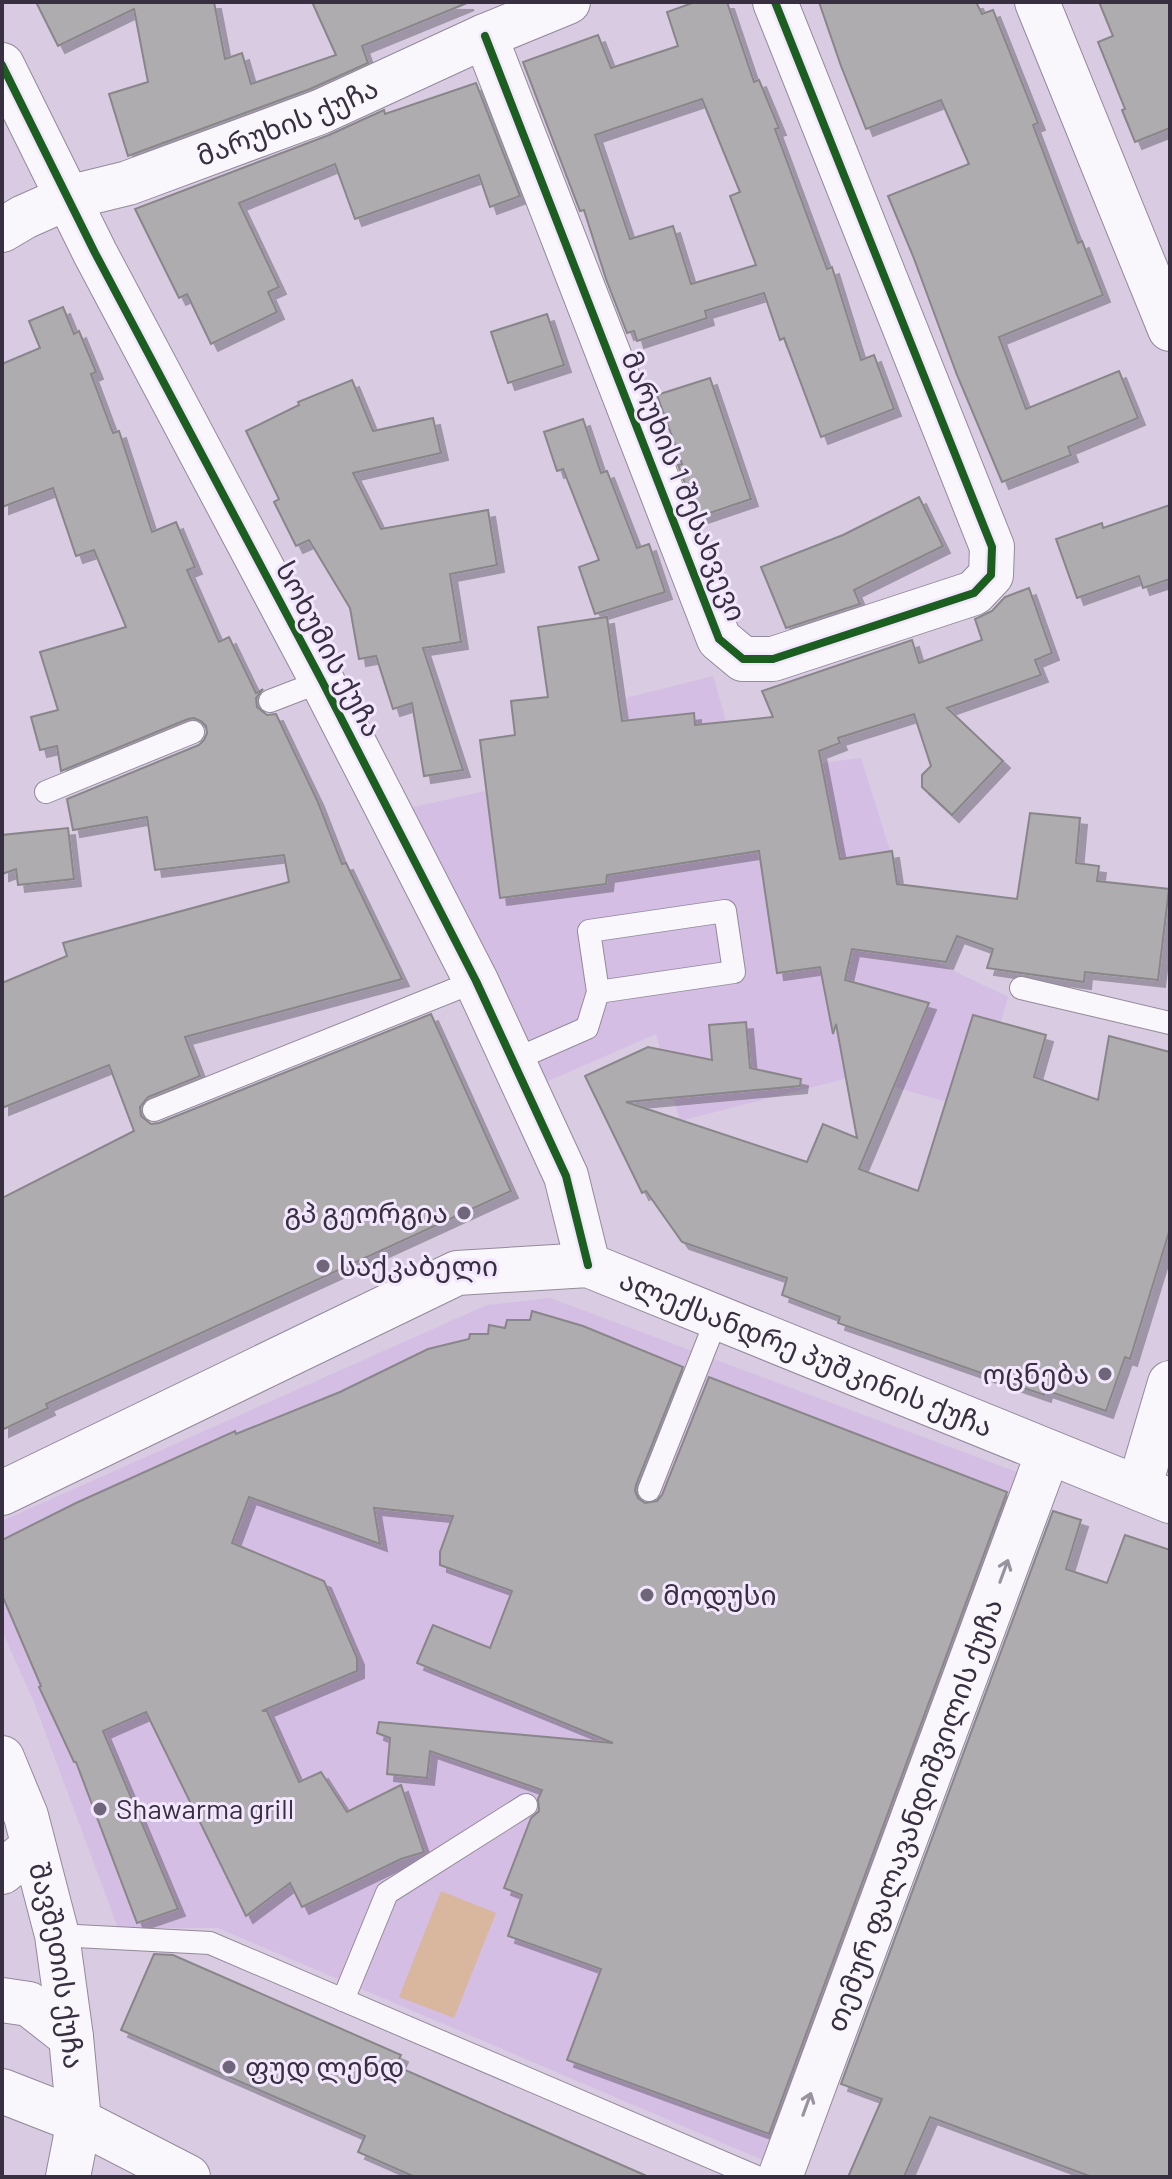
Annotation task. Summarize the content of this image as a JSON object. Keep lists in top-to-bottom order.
{
  "streets": {
    "street": [
      "მარუხის ქუჩა",
      "მარუხის 1 შესახვევი",
      "სოხუმის ქუჩა",
      "ალექსანდრე პუშკინის ქუჩა",
      "თემურ ფალავანდიშვილის ქუჩა",
      "შავშეთის ქუჩა"
    ]
  },
  "crossings": [
    ["მარუხის ქუჩა", "მარუხის 1 შესახვევი"],
    ["მარუხის ქუჩა", "სოხუმის ქუჩა"],
    ["სოხუმის ქუჩა", "ალექსანდრე პუშკინის ქუჩა"],
    ["ალექსანდრე პუშკინის ქუჩა", "თემურ ფალავანდიშვილის ქუჩა"]
  ],
  "one_way": ["თემურ ფალავანდიშვილის ქუჩა"],
  "places": [
    "გპ გეორგია",
    "საქკაბელი",
    "ოცნება",
    "მოდუსი",
    "Shawarma grill",
    "ფუდ ლენდ"
  ]
}
